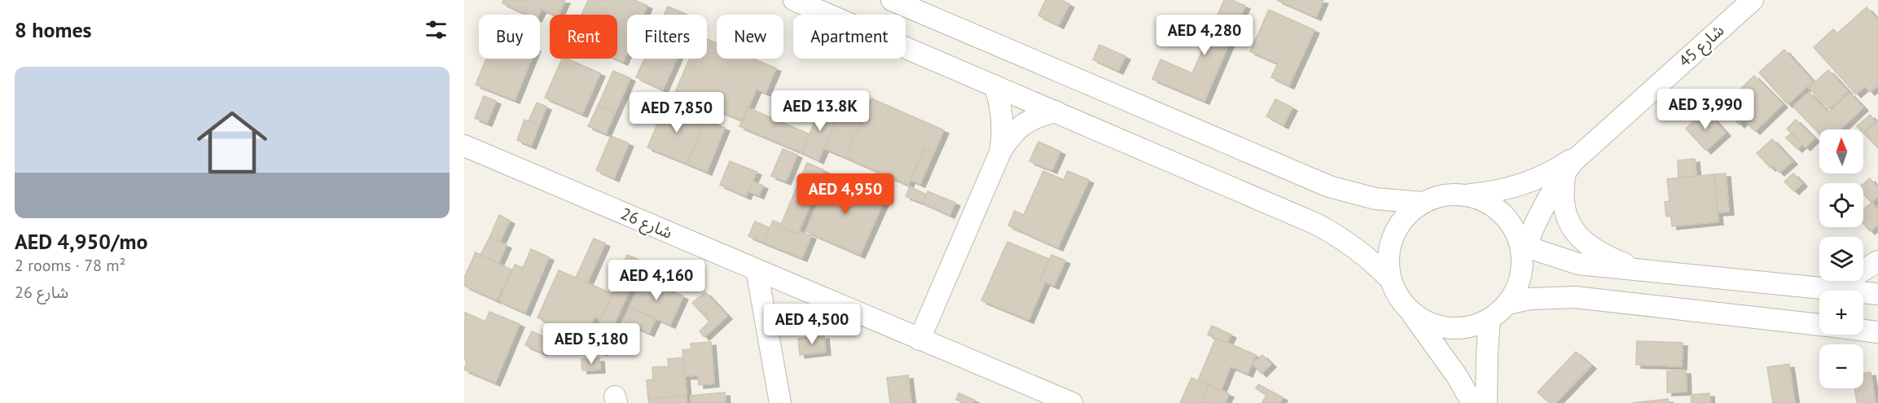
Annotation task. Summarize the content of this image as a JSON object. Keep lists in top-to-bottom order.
{
  "streets": {
    "street": ["شارع 45", "شارع 26"]
  },
  "north": "top",
  "page": {
    "heading": "8 homes",
    "price": [
      "AED 4,280",
      "AED 3,990",
      "AED 13.8K",
      "AED 7,850",
      "AED 4,950",
      "AED 4,160",
      "AED 4,500",
      "AED 5,180"
    ],
    "chip": [
      "Buy",
      "Rent",
      "Filters",
      "New",
      "Apartment"
    ],
    "list": [
      {
        "name": "AED 4,950/mo",
        "note": "2 rooms · 78 m² · شارع 26"
      }
    ],
    "map_buttons": ["+", "−"]
  }
}
